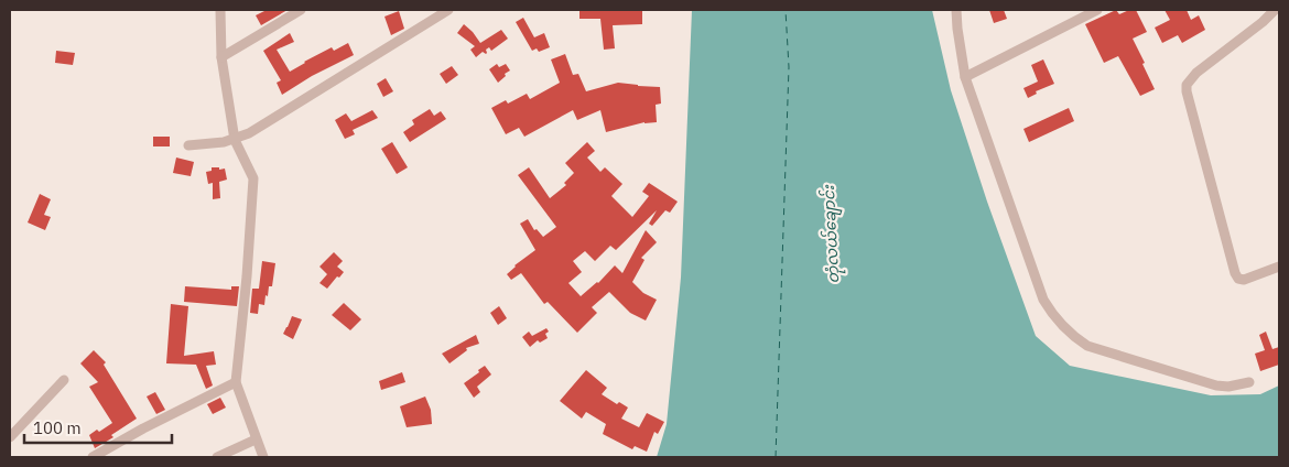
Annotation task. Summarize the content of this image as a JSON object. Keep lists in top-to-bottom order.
{
  "water": ["တုံလယ်ချောင်း"],
  "scale_bar": "100 m"
}
